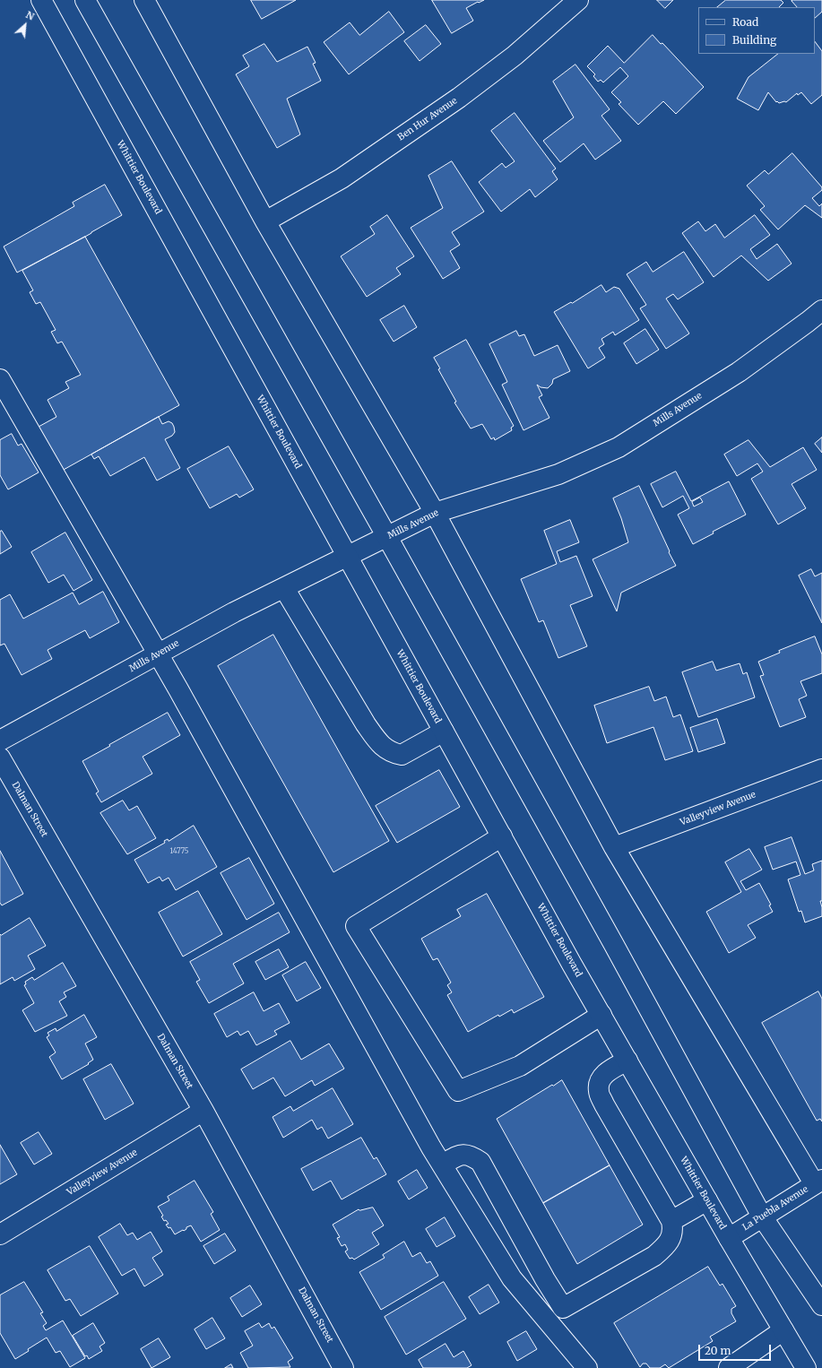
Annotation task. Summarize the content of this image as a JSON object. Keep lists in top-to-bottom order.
{
  "streets": {
    "street": [
      "Ben Hur Avenue",
      "Whittier Boulevard",
      "Mills Avenue",
      "Valleyview Avenue",
      "Dalman Street",
      "La Puebla Avenue"
    ]
  },
  "crossings": [
    ["Whittier Boulevard", "Mills Avenue"],
    ["Whittier Boulevard", "La Puebla Avenue"],
    ["Valleyview Avenue", "Dalman Street"]
  ],
  "house_numbers": ["14775"],
  "legend": ["Road", "Building"],
  "scale_bar": "20 m",
  "north": "top right"
}
